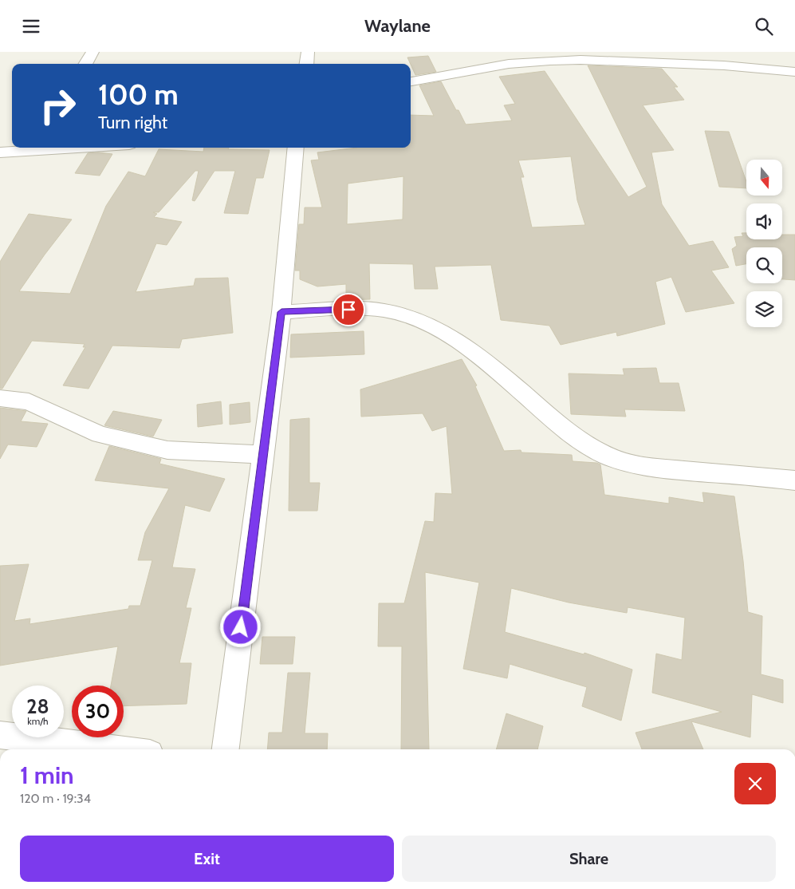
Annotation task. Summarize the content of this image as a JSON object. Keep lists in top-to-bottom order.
{
  "north": "bottom",
  "page": {
    "header": "Waylane",
    "turn": ["100 m", "Turn right"],
    "speed": "28 km/h",
    "limit": "30",
    "heading": ["1 min", "120 m · 19:34"],
    "buttons": ["Exit", "Share"]
  }
}
